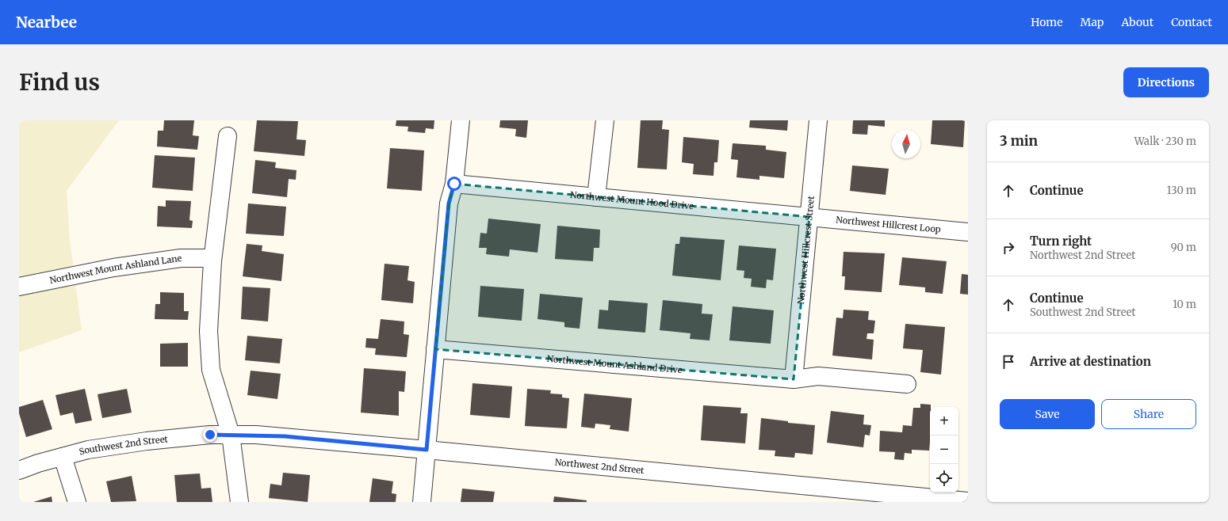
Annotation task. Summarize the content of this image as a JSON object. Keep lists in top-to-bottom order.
{
  "streets": {
    "street": [
      "Northwest Mount Hood Drive",
      "Northwest Hillcrest Loop",
      "Northwest Hillcrest Street",
      "Northwest Mount Ashland Lane",
      "Northwest Mount Ashland Drive",
      "Southwest 2nd Street",
      "Northwest 2nd Street"
    ]
  },
  "crossings": [
    ["Northwest Mount Hood Drive", "Northwest Hillcrest Loop"],
    ["Northwest Mount Hood Drive", "Northwest Hillcrest Street"],
    ["Northwest Hillcrest Loop", "Northwest Hillcrest Street"],
    ["Northwest Hillcrest Street", "Northwest Mount Ashland Drive"],
    ["Southwest 2nd Street", "Northwest 2nd Street"]
  ],
  "north": "top",
  "page": {
    "header": "Nearbee",
    "nav": [
      "Home",
      "Map",
      "About",
      "Contact"
    ],
    "buttons": [
      "Directions",
      ["Save", "Share"]
    ],
    "title": "Find us",
    "heading": ["3 min", "Walk · 230 m"],
    "list": [
      ["Continue", "130 m"],
      ["Turn right", "Northwest 2nd Street", "90 m"],
      ["Continue", "Southwest 2nd Street", "10 m"],
      "Arrive at destination"
    ],
    "map_buttons": ["+", "−"]
  }
}
